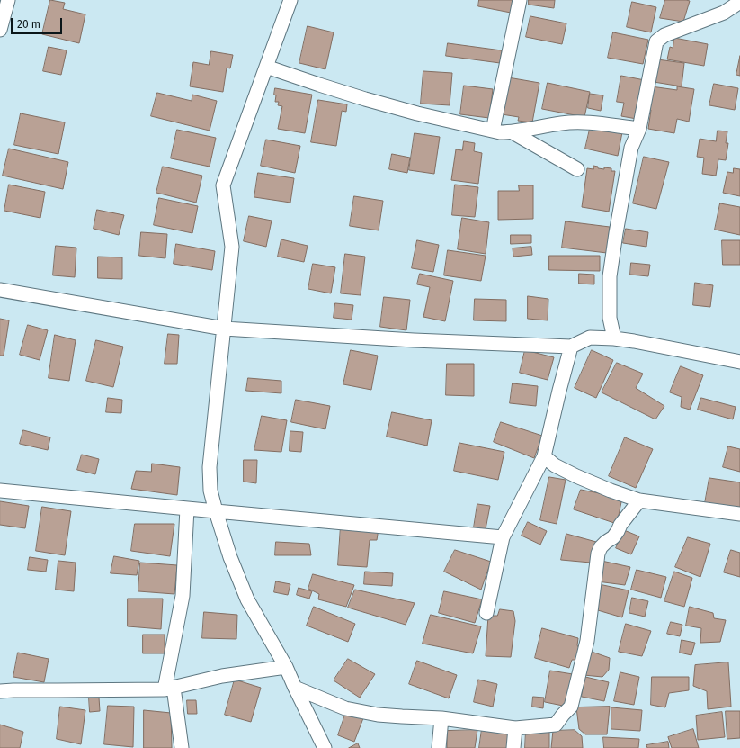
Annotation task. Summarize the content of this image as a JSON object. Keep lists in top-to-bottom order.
{
  "scale_bar": "20 m"
}
